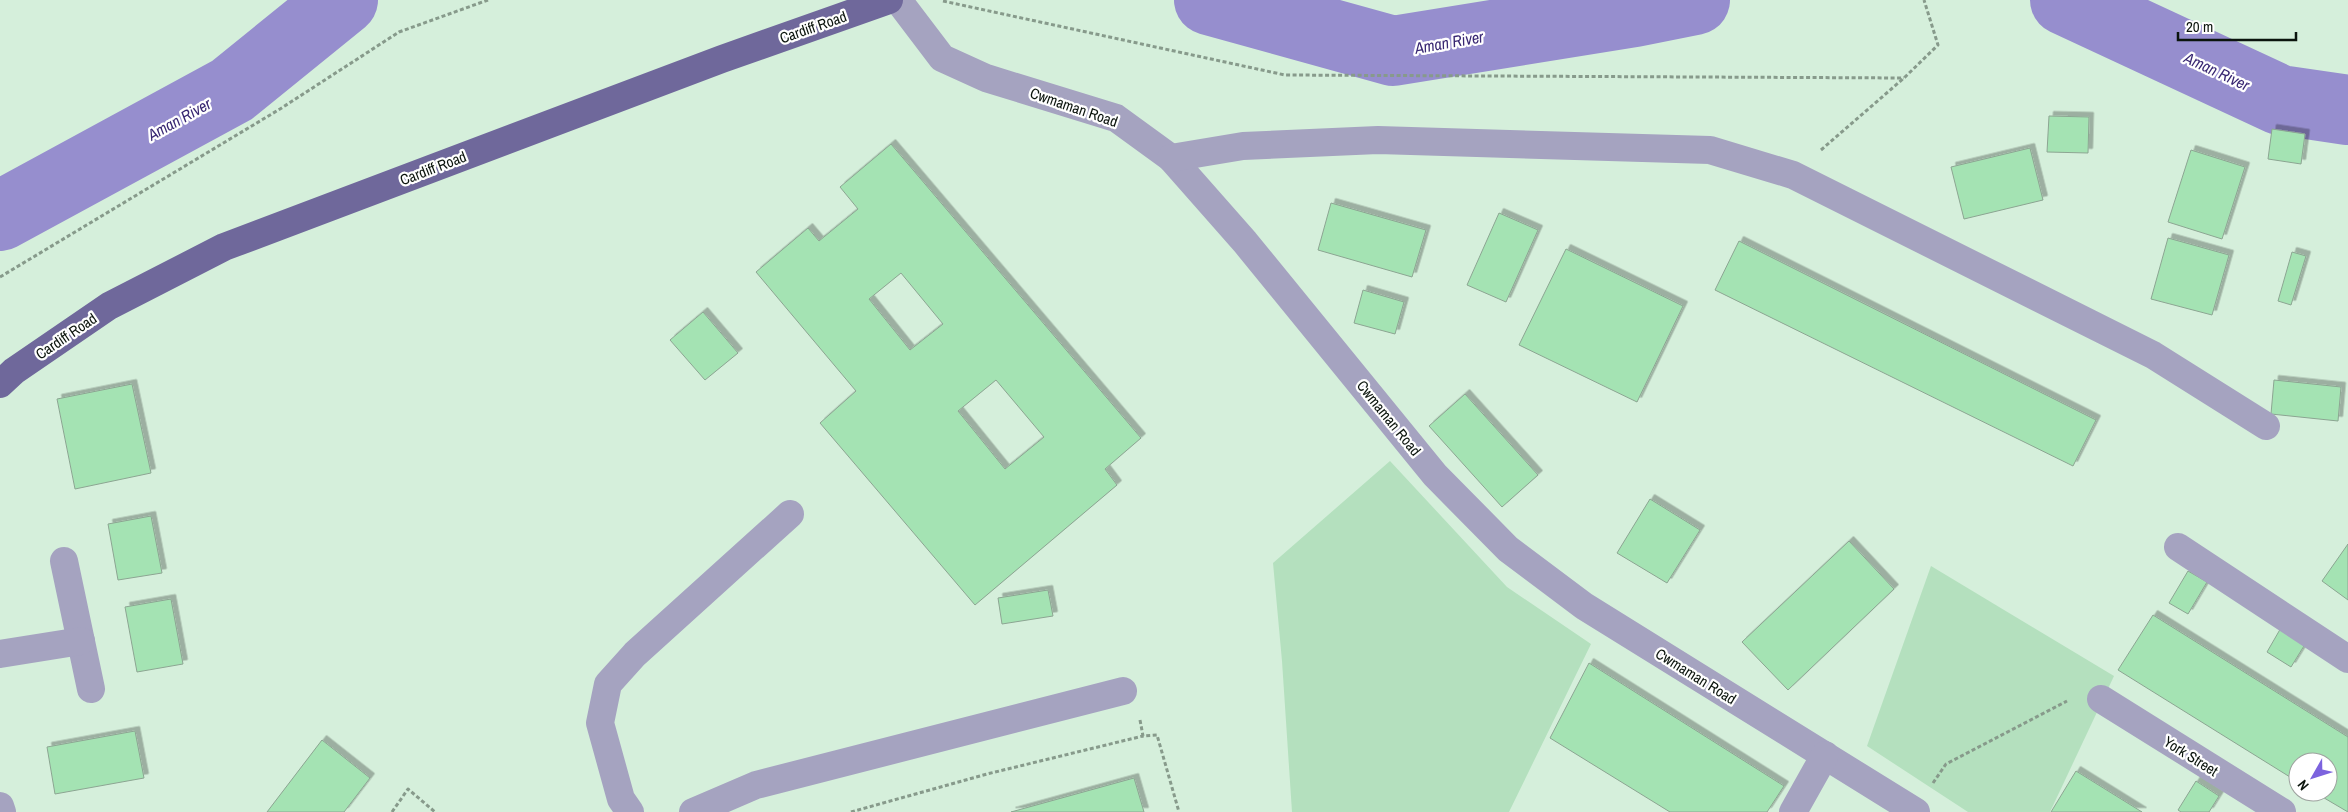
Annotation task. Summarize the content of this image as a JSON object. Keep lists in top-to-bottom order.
{
  "streets": {
    "main road": ["Cardiff Road"],
    "street": ["Cwmaman Road", "York Street"]
  },
  "water": ["Aman River"],
  "scale_bar": "20 m",
  "north": "bottom left"
}
